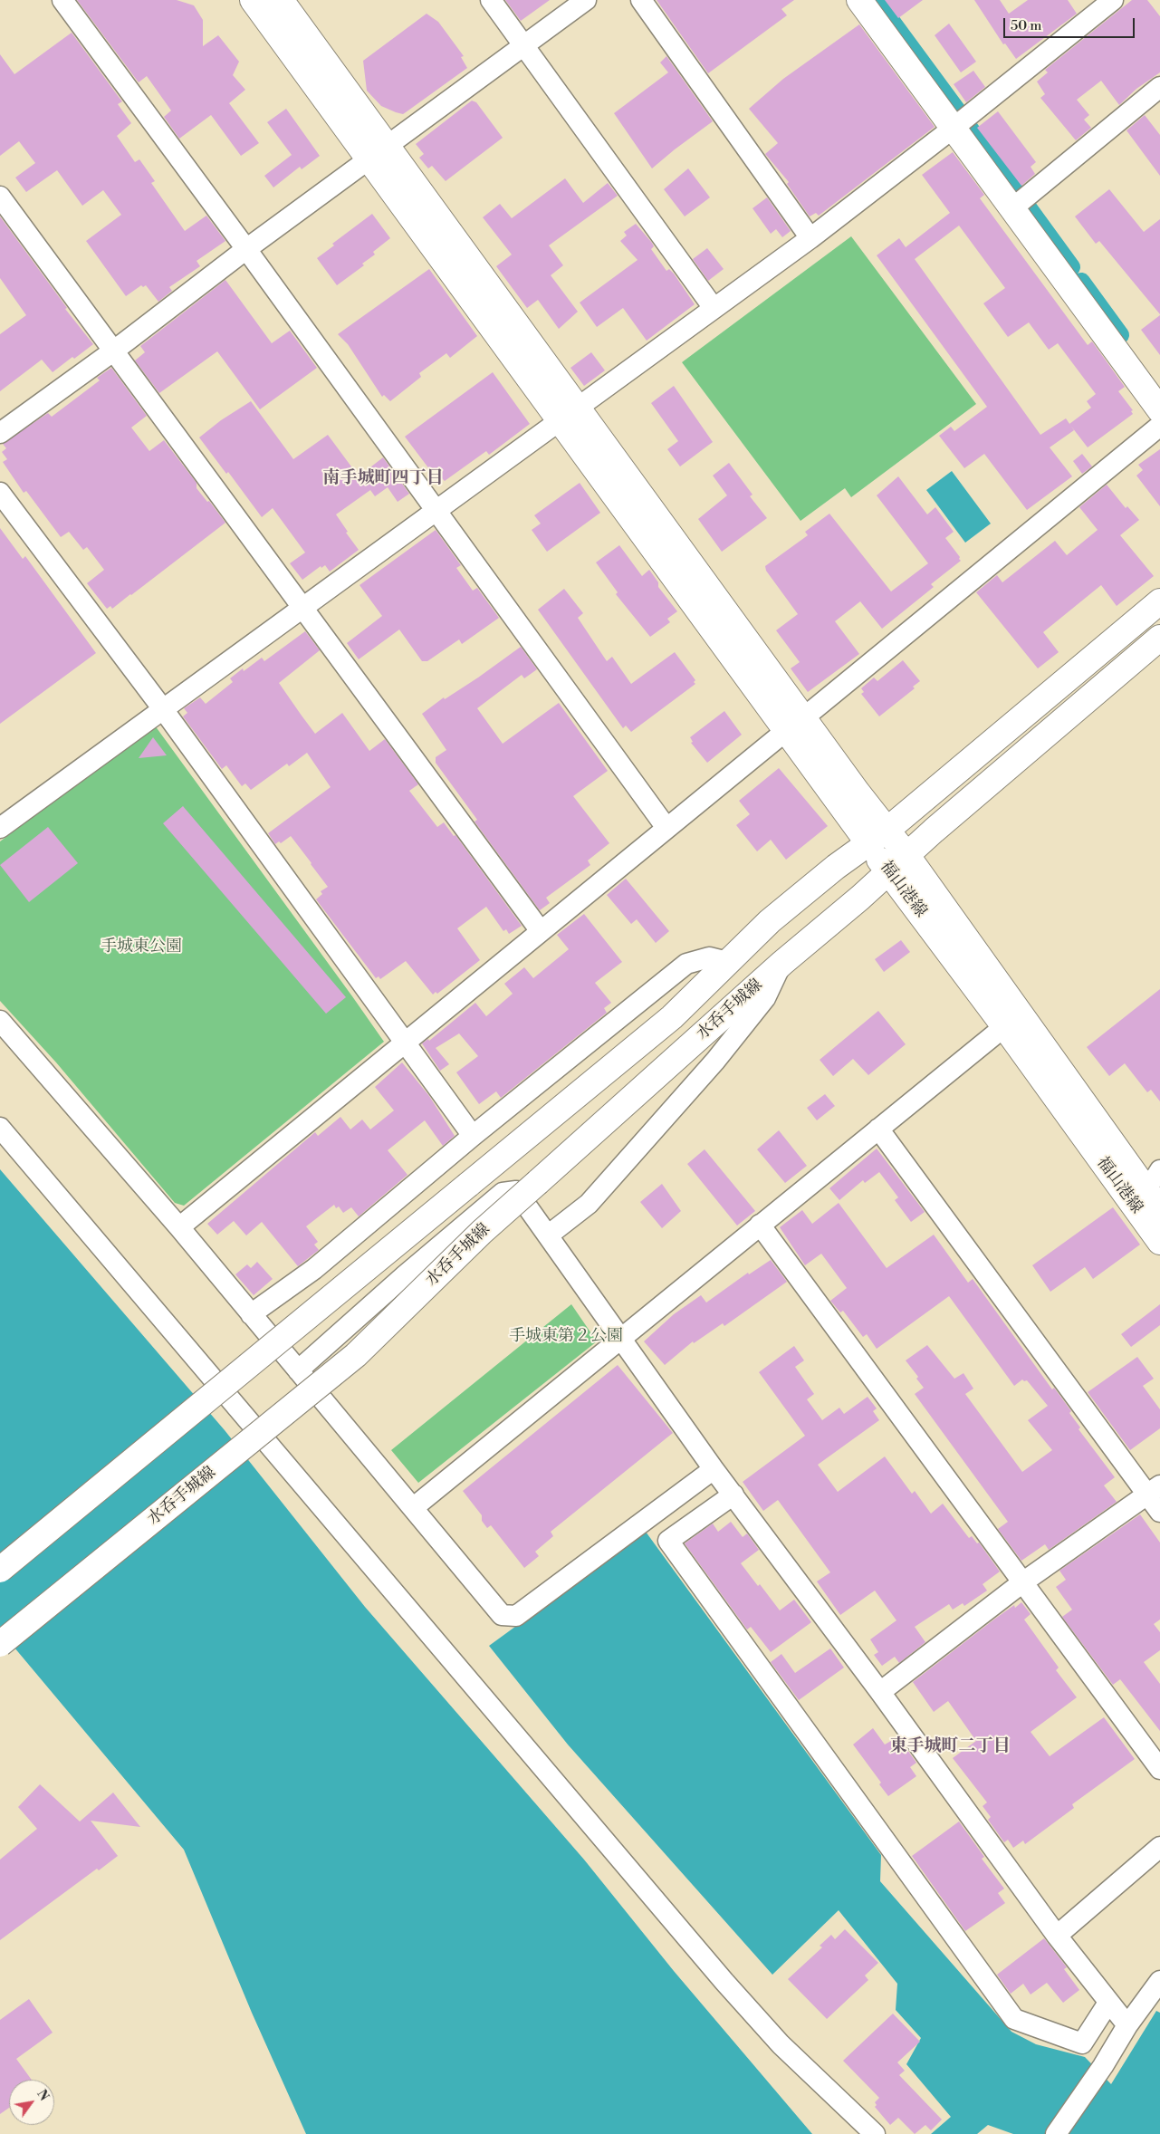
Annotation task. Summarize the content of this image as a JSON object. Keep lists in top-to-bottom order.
{
  "streets": {
    "main road": ["福山港線", "水呑手城線"]
  },
  "crossings": [
    ["福山港線", "水呑手城線"]
  ],
  "districts": ["南手城町四丁目", "東手城町二丁目"],
  "parks": ["手城東公園", "手城東第２公園"],
  "scale_bar": "50 m",
  "north": "top right"
}
